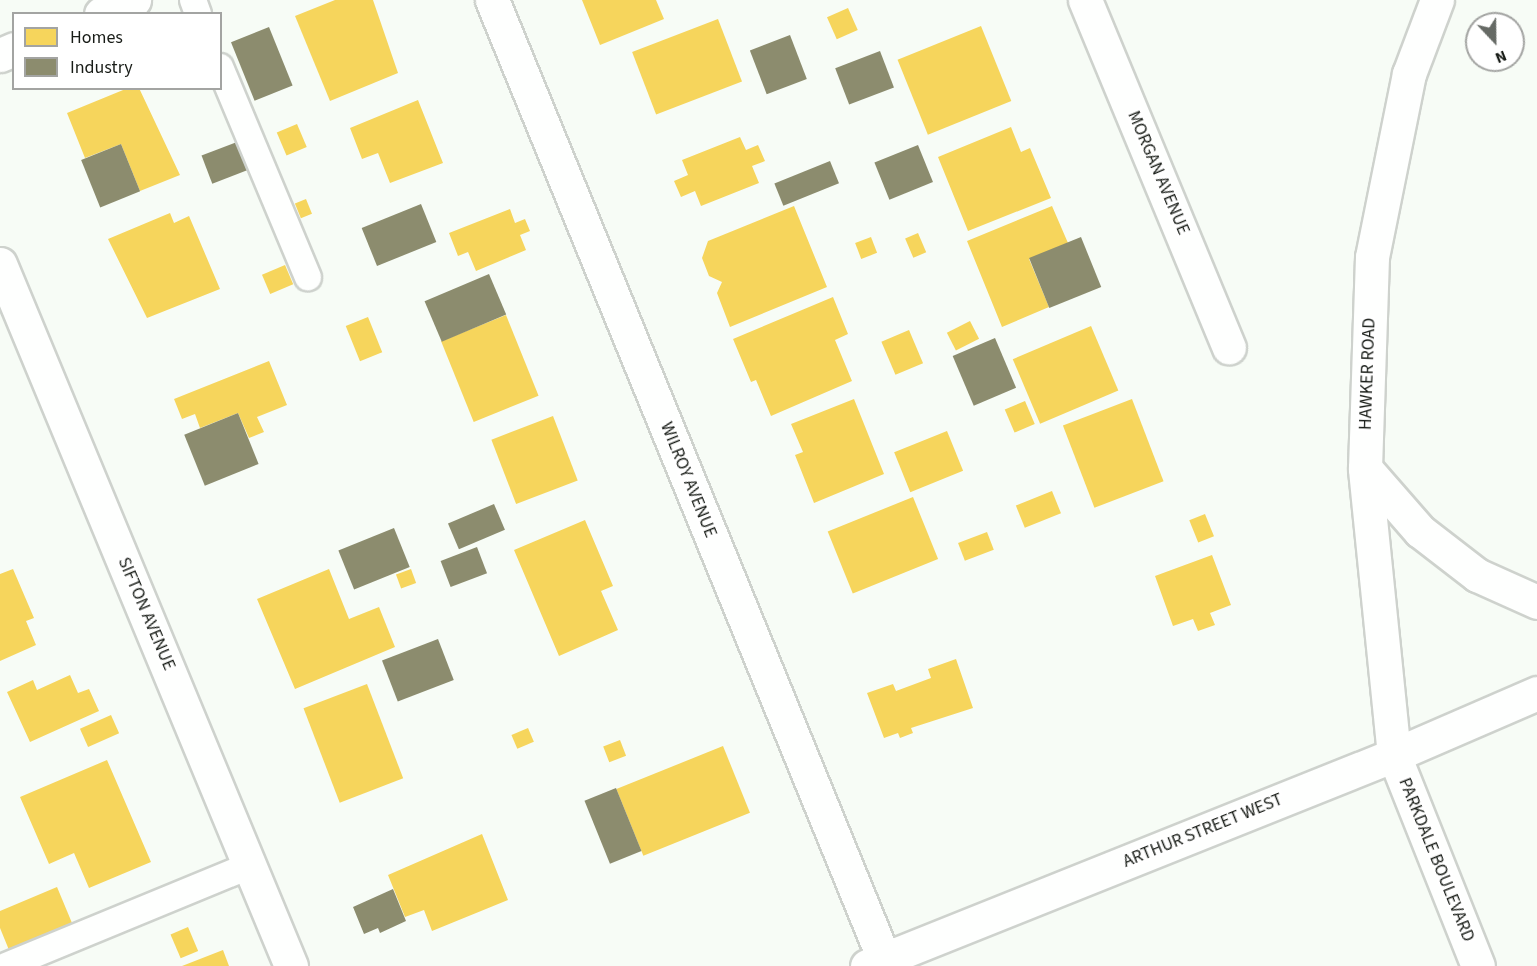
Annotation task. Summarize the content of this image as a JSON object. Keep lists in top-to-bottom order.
{
  "streets": {
    "street": [
      "MORGAN AVENUE",
      "HAWKER ROAD",
      "WILROY AVENUE",
      "SIFTON AVENUE",
      "ARTHUR STREET WEST",
      "PARKDALE BOULEVARD"
    ]
  },
  "crossings": [
    ["HAWKER ROAD", "ARTHUR STREET WEST"],
    ["HAWKER ROAD", "PARKDALE BOULEVARD"],
    ["WILROY AVENUE", "ARTHUR STREET WEST"],
    ["ARTHUR STREET WEST", "PARKDALE BOULEVARD"]
  ],
  "legend": ["Homes", "Industry"],
  "north": "bottom"
}
